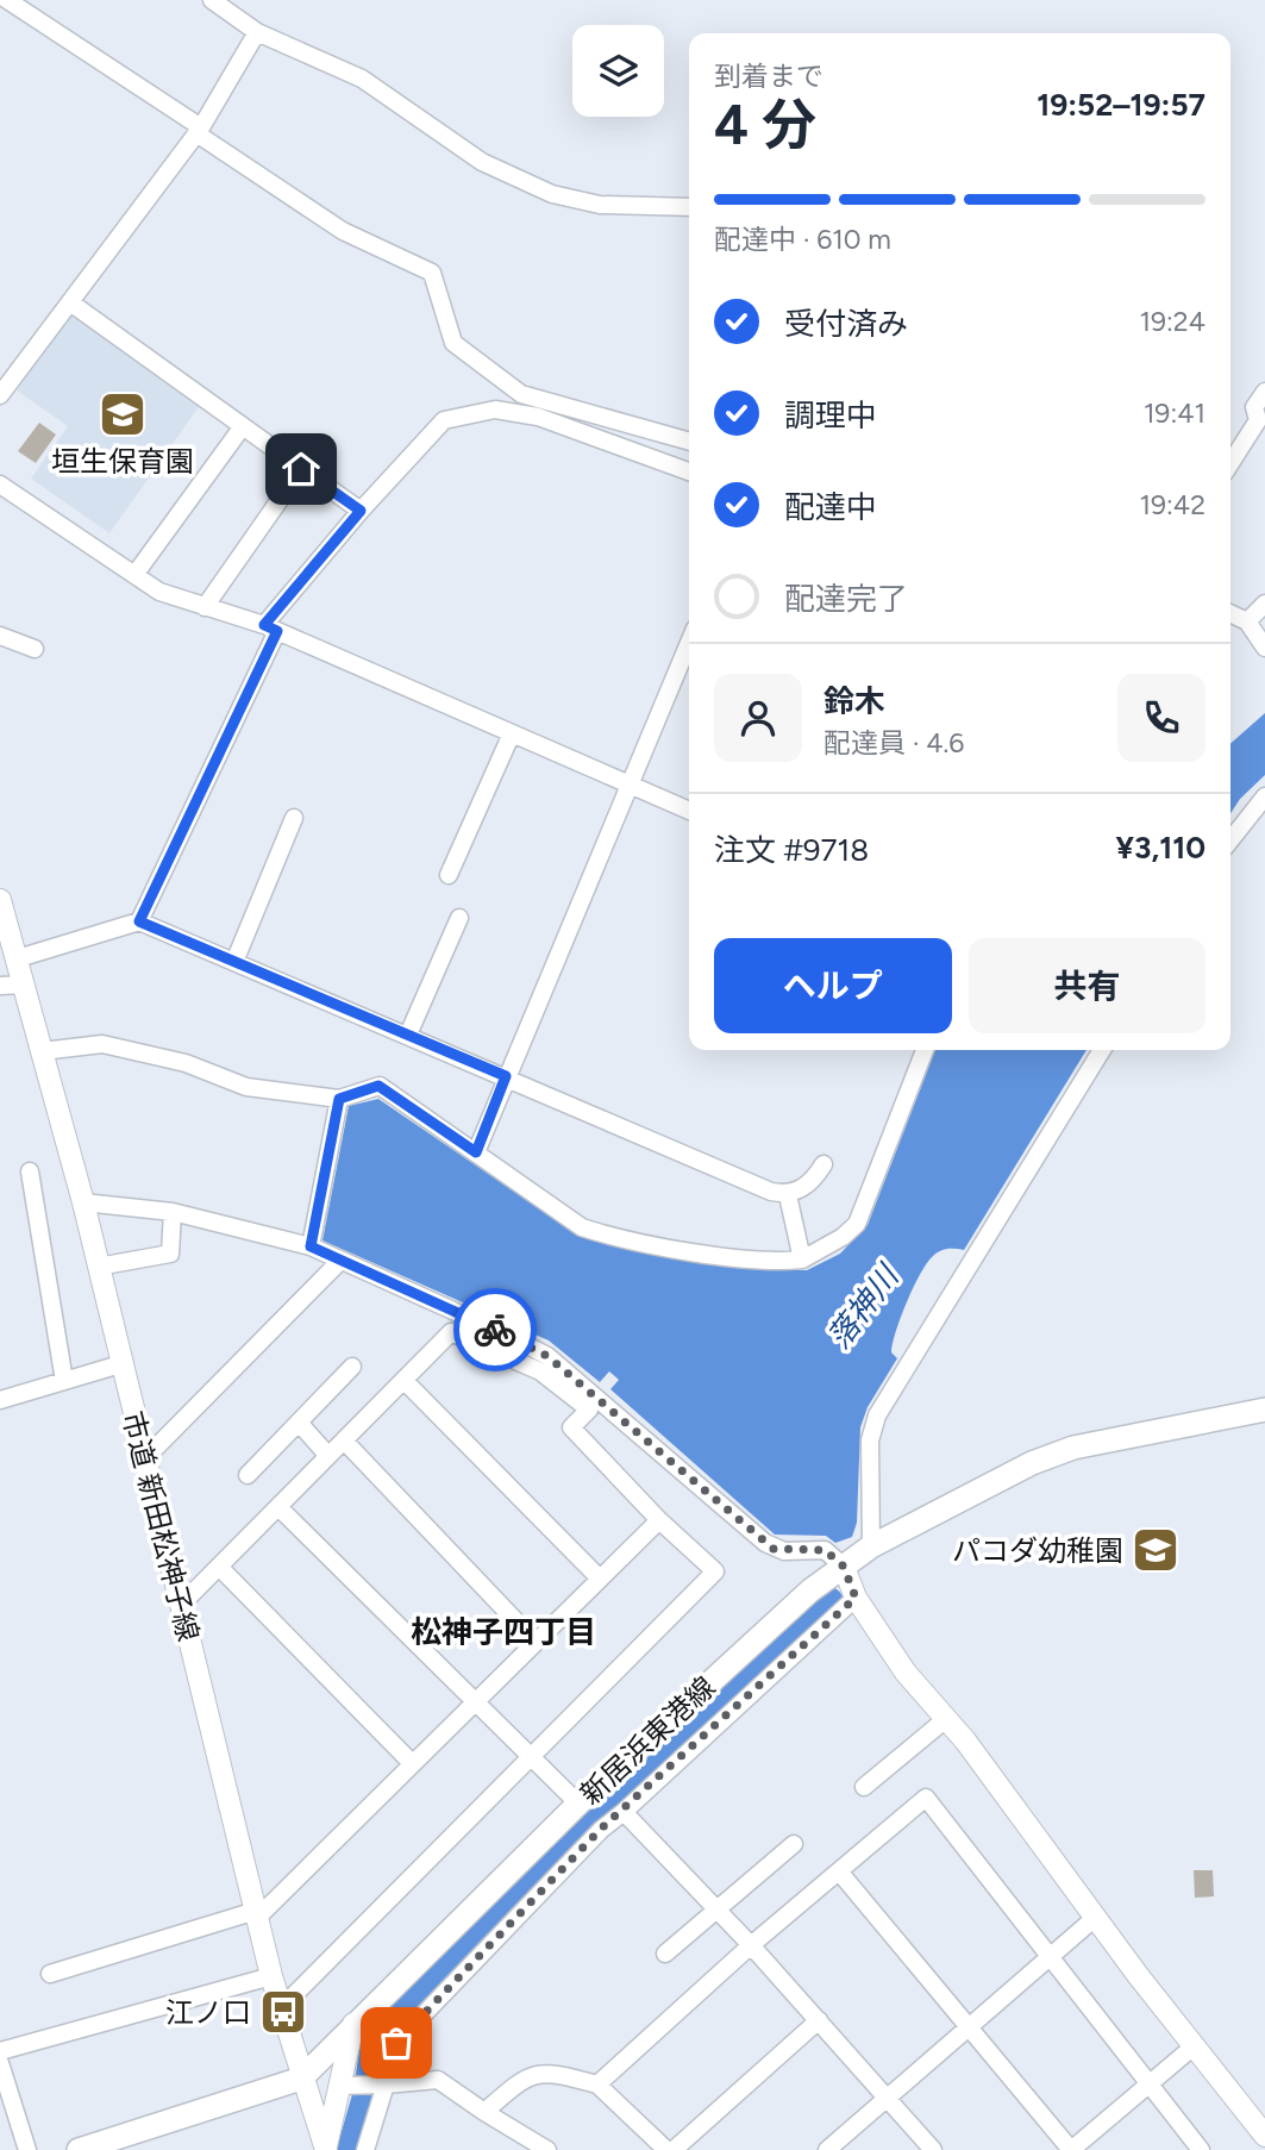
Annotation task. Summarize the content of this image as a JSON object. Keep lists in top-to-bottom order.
{
  "streets": {
    "main road": ["新居浜東港線"],
    "street": ["市道 新田松神子線"]
  },
  "crossings": [
    ["市道 新田松神子線", "新居浜東港線"]
  ],
  "districts": ["松神子四丁目"],
  "water": ["落神川"],
  "places": {
    "school or university": ["垣生保育園", "パコダ幼稚園"],
    "bus stop": ["江ノ口"]
  },
  "page": {
    "heading": ["4 分", "到着まで", "19:52–19:57"],
    "panel": [
      "鈴木",
      "配達員 · 4.6",
      "注文 #9718",
      "¥3,110"
    ],
    "bar": "配達中 · 610 m",
    "list": [
      ["受付済み", "19:24"],
      ["調理中", "19:41"],
      ["配達中", "19:42"],
      "配達完了"
    ],
    "buttons": ["ヘルプ", "共有"]
  }
}
